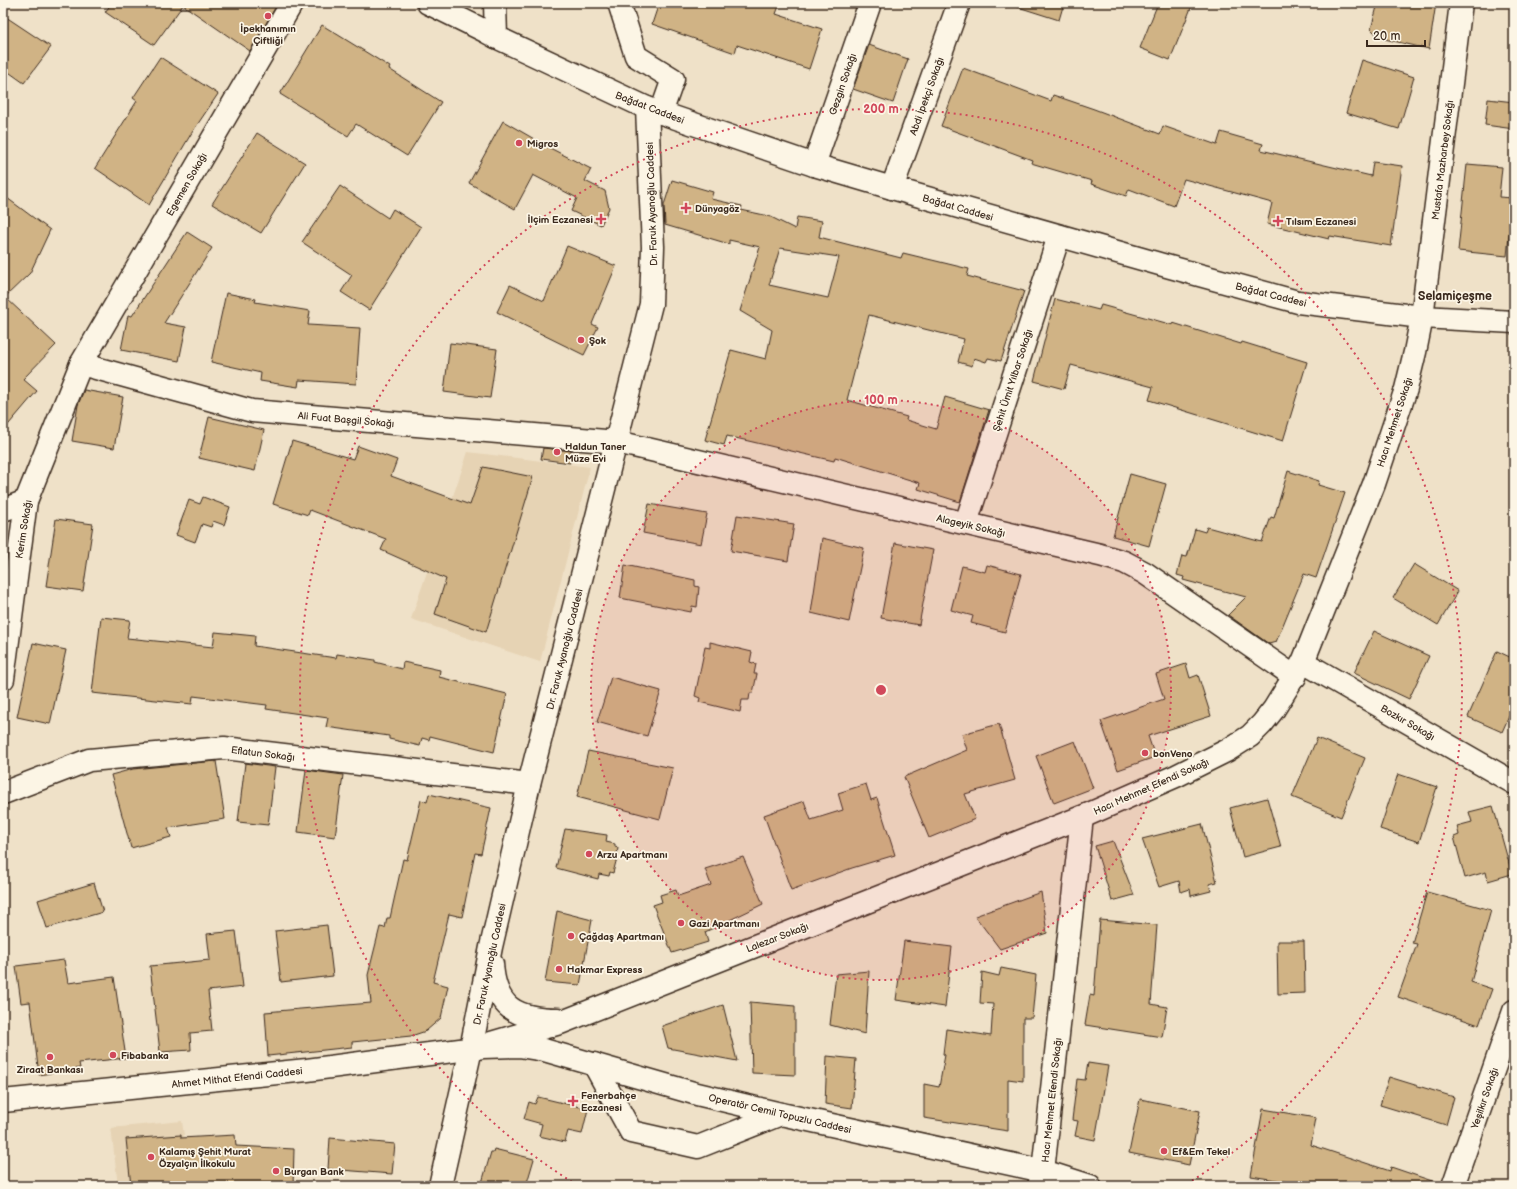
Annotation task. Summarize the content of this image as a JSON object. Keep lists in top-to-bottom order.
{
  "streets": {
    "street": [
      "Gezgin Sokağı",
      "Abdi İpekçi Sokağı",
      "Bağdat Caddesi",
      "Mustafa Mazharbey Sokağı",
      "Egemen Sokağı",
      "Dr. Faruk Ayanoğlu Caddesi",
      "Şehit Ümit Yılbar Sokağı",
      "Ali Fuat Başgil Sokağı",
      "Hacı Mehmet Sokağı",
      "Alageyik Sokağı",
      "Kerim Sokağı",
      "Bozkır Sokağı",
      "Eflatun Sokağı",
      "Hacı Mehmet Efendi Sokağı",
      "Lalezar Sokağı",
      "Ahmet Mithat Efendi Caddesi",
      "Yeşilkır Sokağı",
      "Operatör Cemil Topuzlu Caddesi"
    ]
  },
  "crossings": [
    ["Gezgin Sokağı", "Bağdat Caddesi"],
    ["Abdi İpekçi Sokağı", "Bağdat Caddesi"],
    ["Bağdat Caddesi", "Mustafa Mazharbey Sokağı"],
    ["Bağdat Caddesi", "Dr. Faruk Ayanoğlu Caddesi"],
    ["Bağdat Caddesi", "Şehit Ümit Yılbar Sokağı"],
    ["Bağdat Caddesi", "Hacı Mehmet Sokağı"],
    ["Mustafa Mazharbey Sokağı", "Hacı Mehmet Sokağı"],
    ["Egemen Sokağı", "Ali Fuat Başgil Sokağı"],
    ["Egemen Sokağı", "Kerim Sokağı"],
    ["Dr. Faruk Ayanoğlu Caddesi", "Ali Fuat Başgil Sokağı"],
    ["Dr. Faruk Ayanoğlu Caddesi", "Alageyik Sokağı"],
    ["Dr. Faruk Ayanoğlu Caddesi", "Eflatun Sokağı"],
    ["Dr. Faruk Ayanoğlu Caddesi", "Lalezar Sokağı"],
    ["Dr. Faruk Ayanoğlu Caddesi", "Ahmet Mithat Efendi Caddesi"],
    ["Dr. Faruk Ayanoğlu Caddesi", "Operatör Cemil Topuzlu Caddesi"],
    ["Şehit Ümit Yılbar Sokağı", "Alageyik Sokağı"],
    ["Ali Fuat Başgil Sokağı", "Alageyik Sokağı"],
    ["Ali Fuat Başgil Sokağı", "Kerim Sokağı"],
    ["Hacı Mehmet Sokağı", "Hacı Mehmet Efendi Sokağı"],
    ["Alageyik Sokağı", "Bozkır Sokağı"],
    ["Alageyik Sokağı", "Hacı Mehmet Efendi Sokağı"],
    ["Bozkır Sokağı", "Hacı Mehmet Efendi Sokağı"],
    ["Hacı Mehmet Efendi Sokağı", "Lalezar Sokağı"],
    ["Hacı Mehmet Efendi Sokağı", "Operatör Cemil Topuzlu Caddesi"],
    ["Lalezar Sokağı", "Ahmet Mithat Efendi Caddesi"],
    ["Lalezar Sokağı", "Operatör Cemil Topuzlu Caddesi"],
    ["Ahmet Mithat Efendi Caddesi", "Operatör Cemil Topuzlu Caddesi"]
  ],
  "districts": ["Selamiçeşme"],
  "places": {
    "other": [
      "İpekhanımın Çiftliği",
      "Migros",
      "Şok",
      "Haldun Taner Müze Evi",
      "bonVeno",
      "Arzu Apartmanı",
      "Gazi Apartmanı",
      "Çağdaş Apartmanı",
      "Hakmar Express",
      "Fibabanka",
      "Ziraat Bankası",
      "Ef&Em Tekel",
      "Kalamış Şehit Murat Özyalçın İlkokulu",
      "Burgan Bank"
    ],
    "health": [
      "Dünyagöz",
      "İlçim Eczanesi",
      "Tılsım Eczanesi",
      "Fenerbahçe Eczanesi"
    ]
  },
  "scale_bar": "20 m",
  "rings": ["200 m", "100 m"]
}
